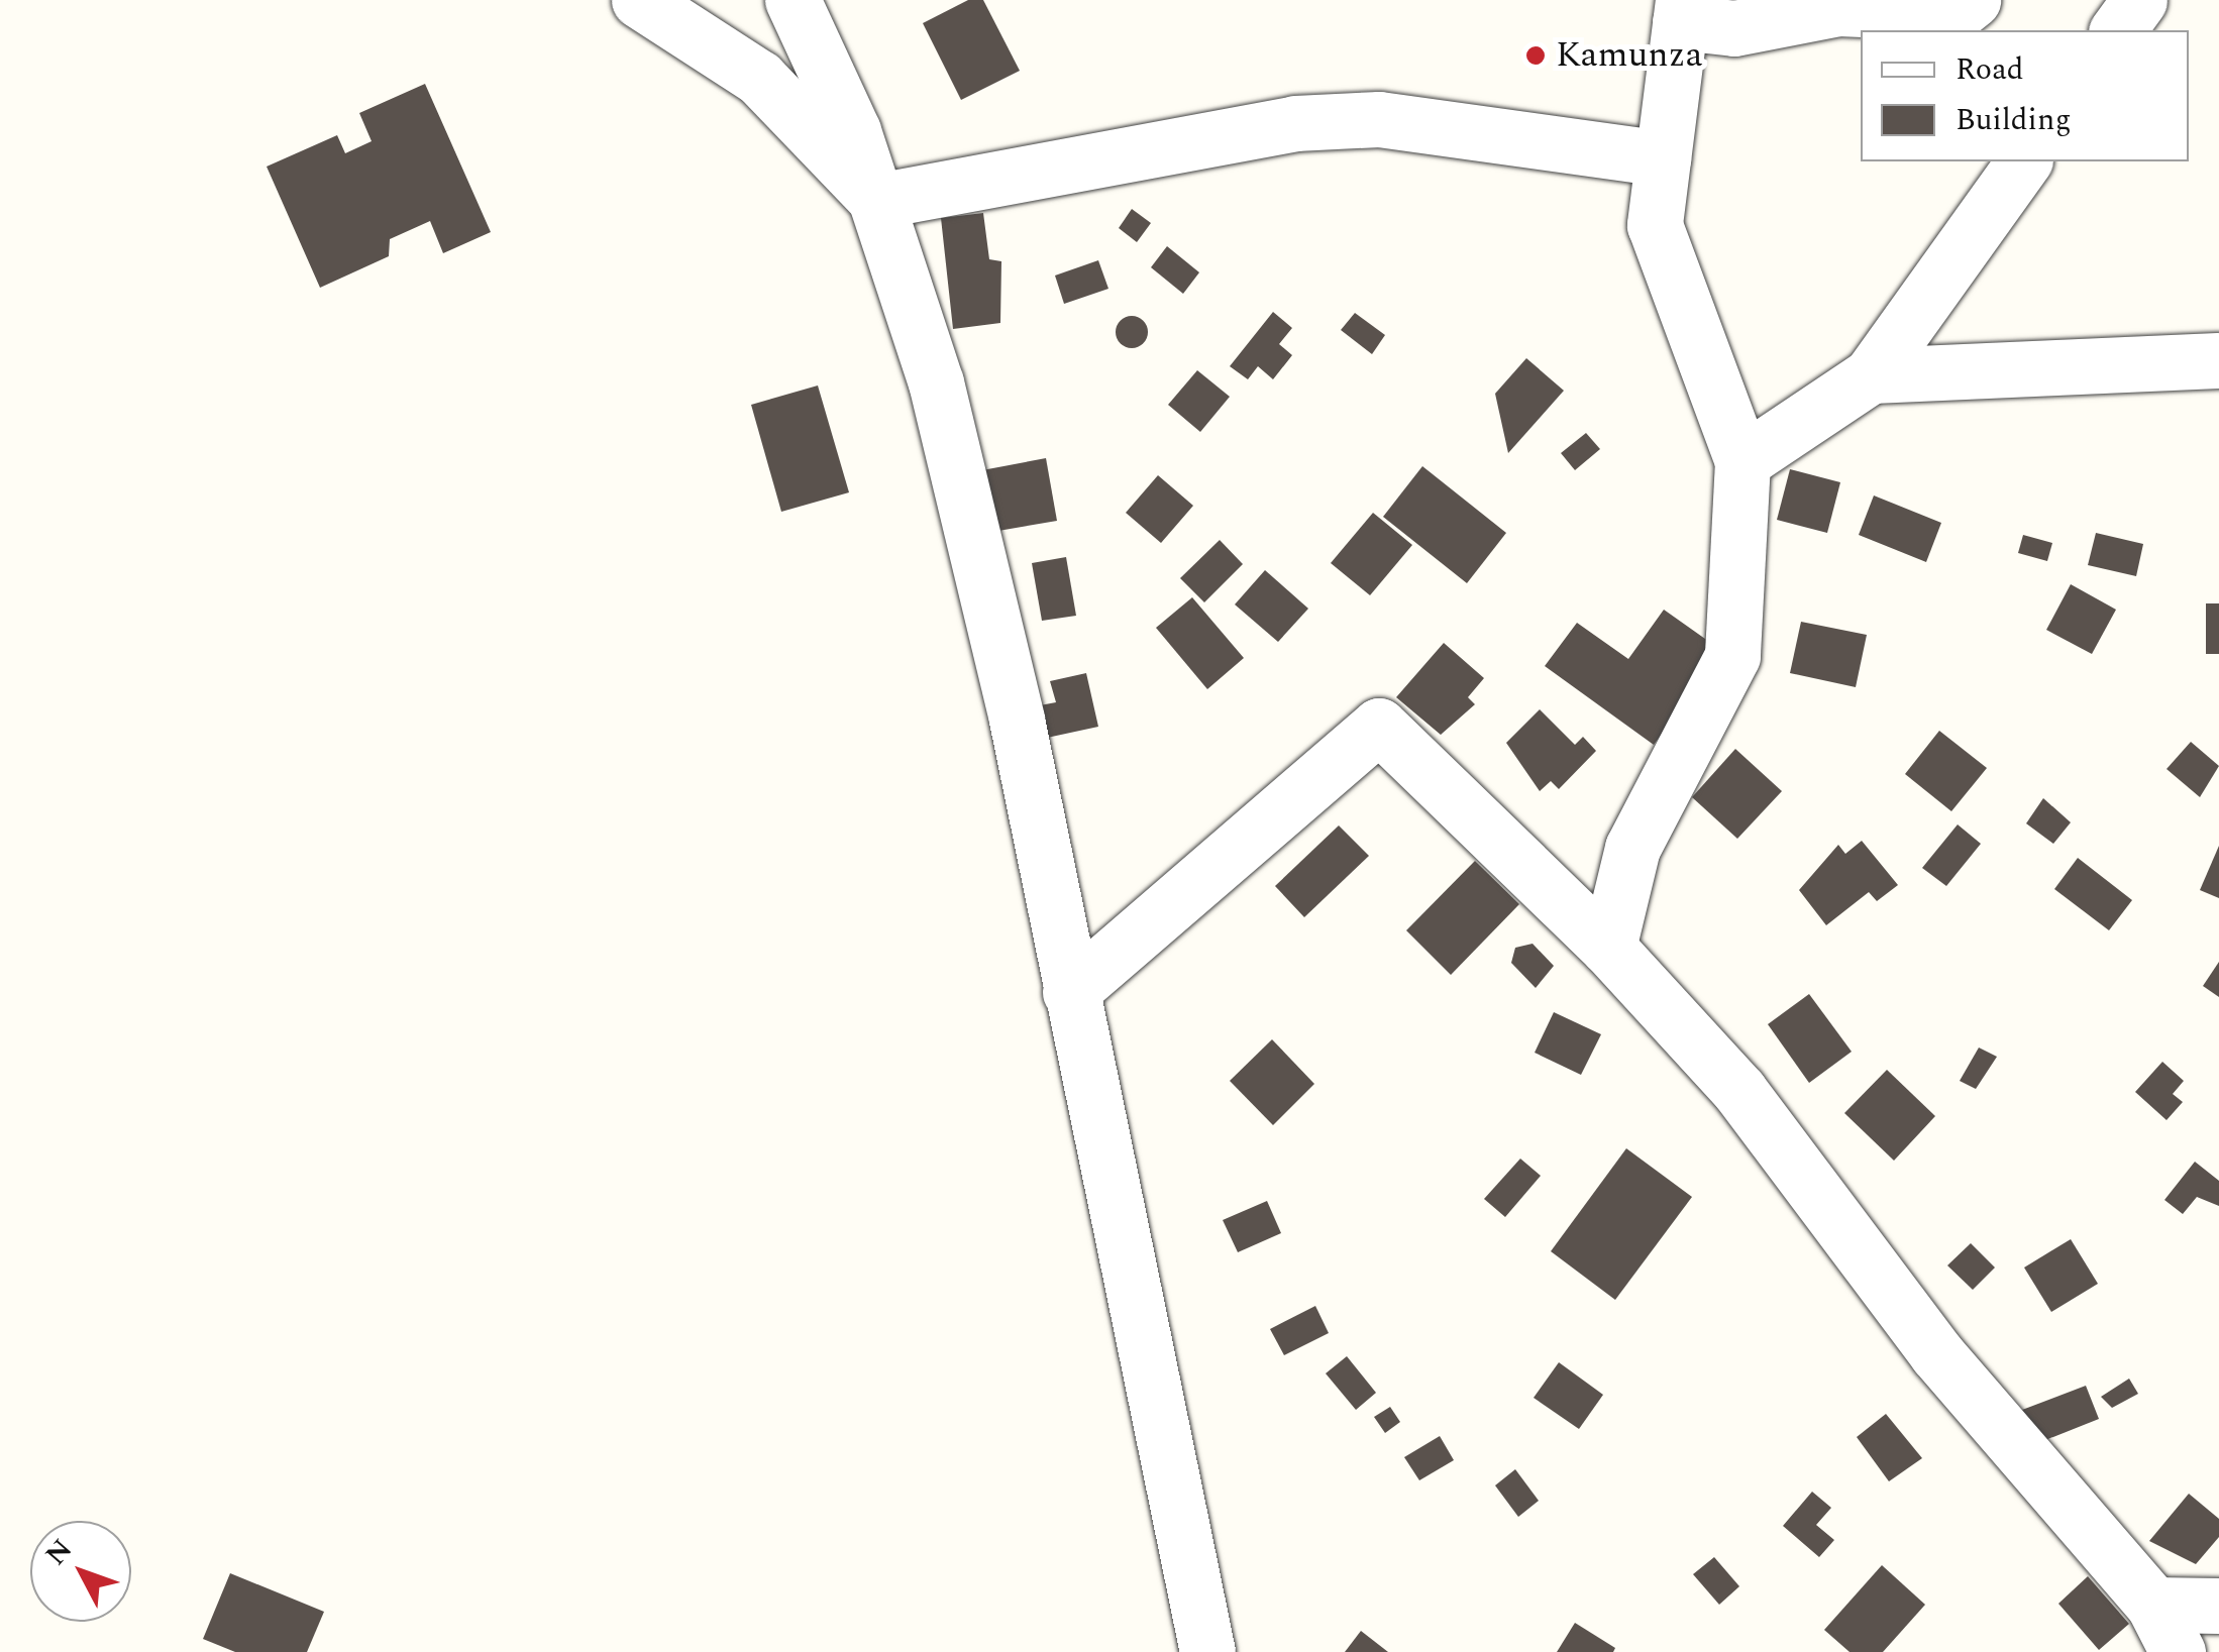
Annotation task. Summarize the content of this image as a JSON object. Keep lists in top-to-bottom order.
{
  "places": ["Kamunza"],
  "legend": ["Road", "Building"],
  "north": "top left"
}
